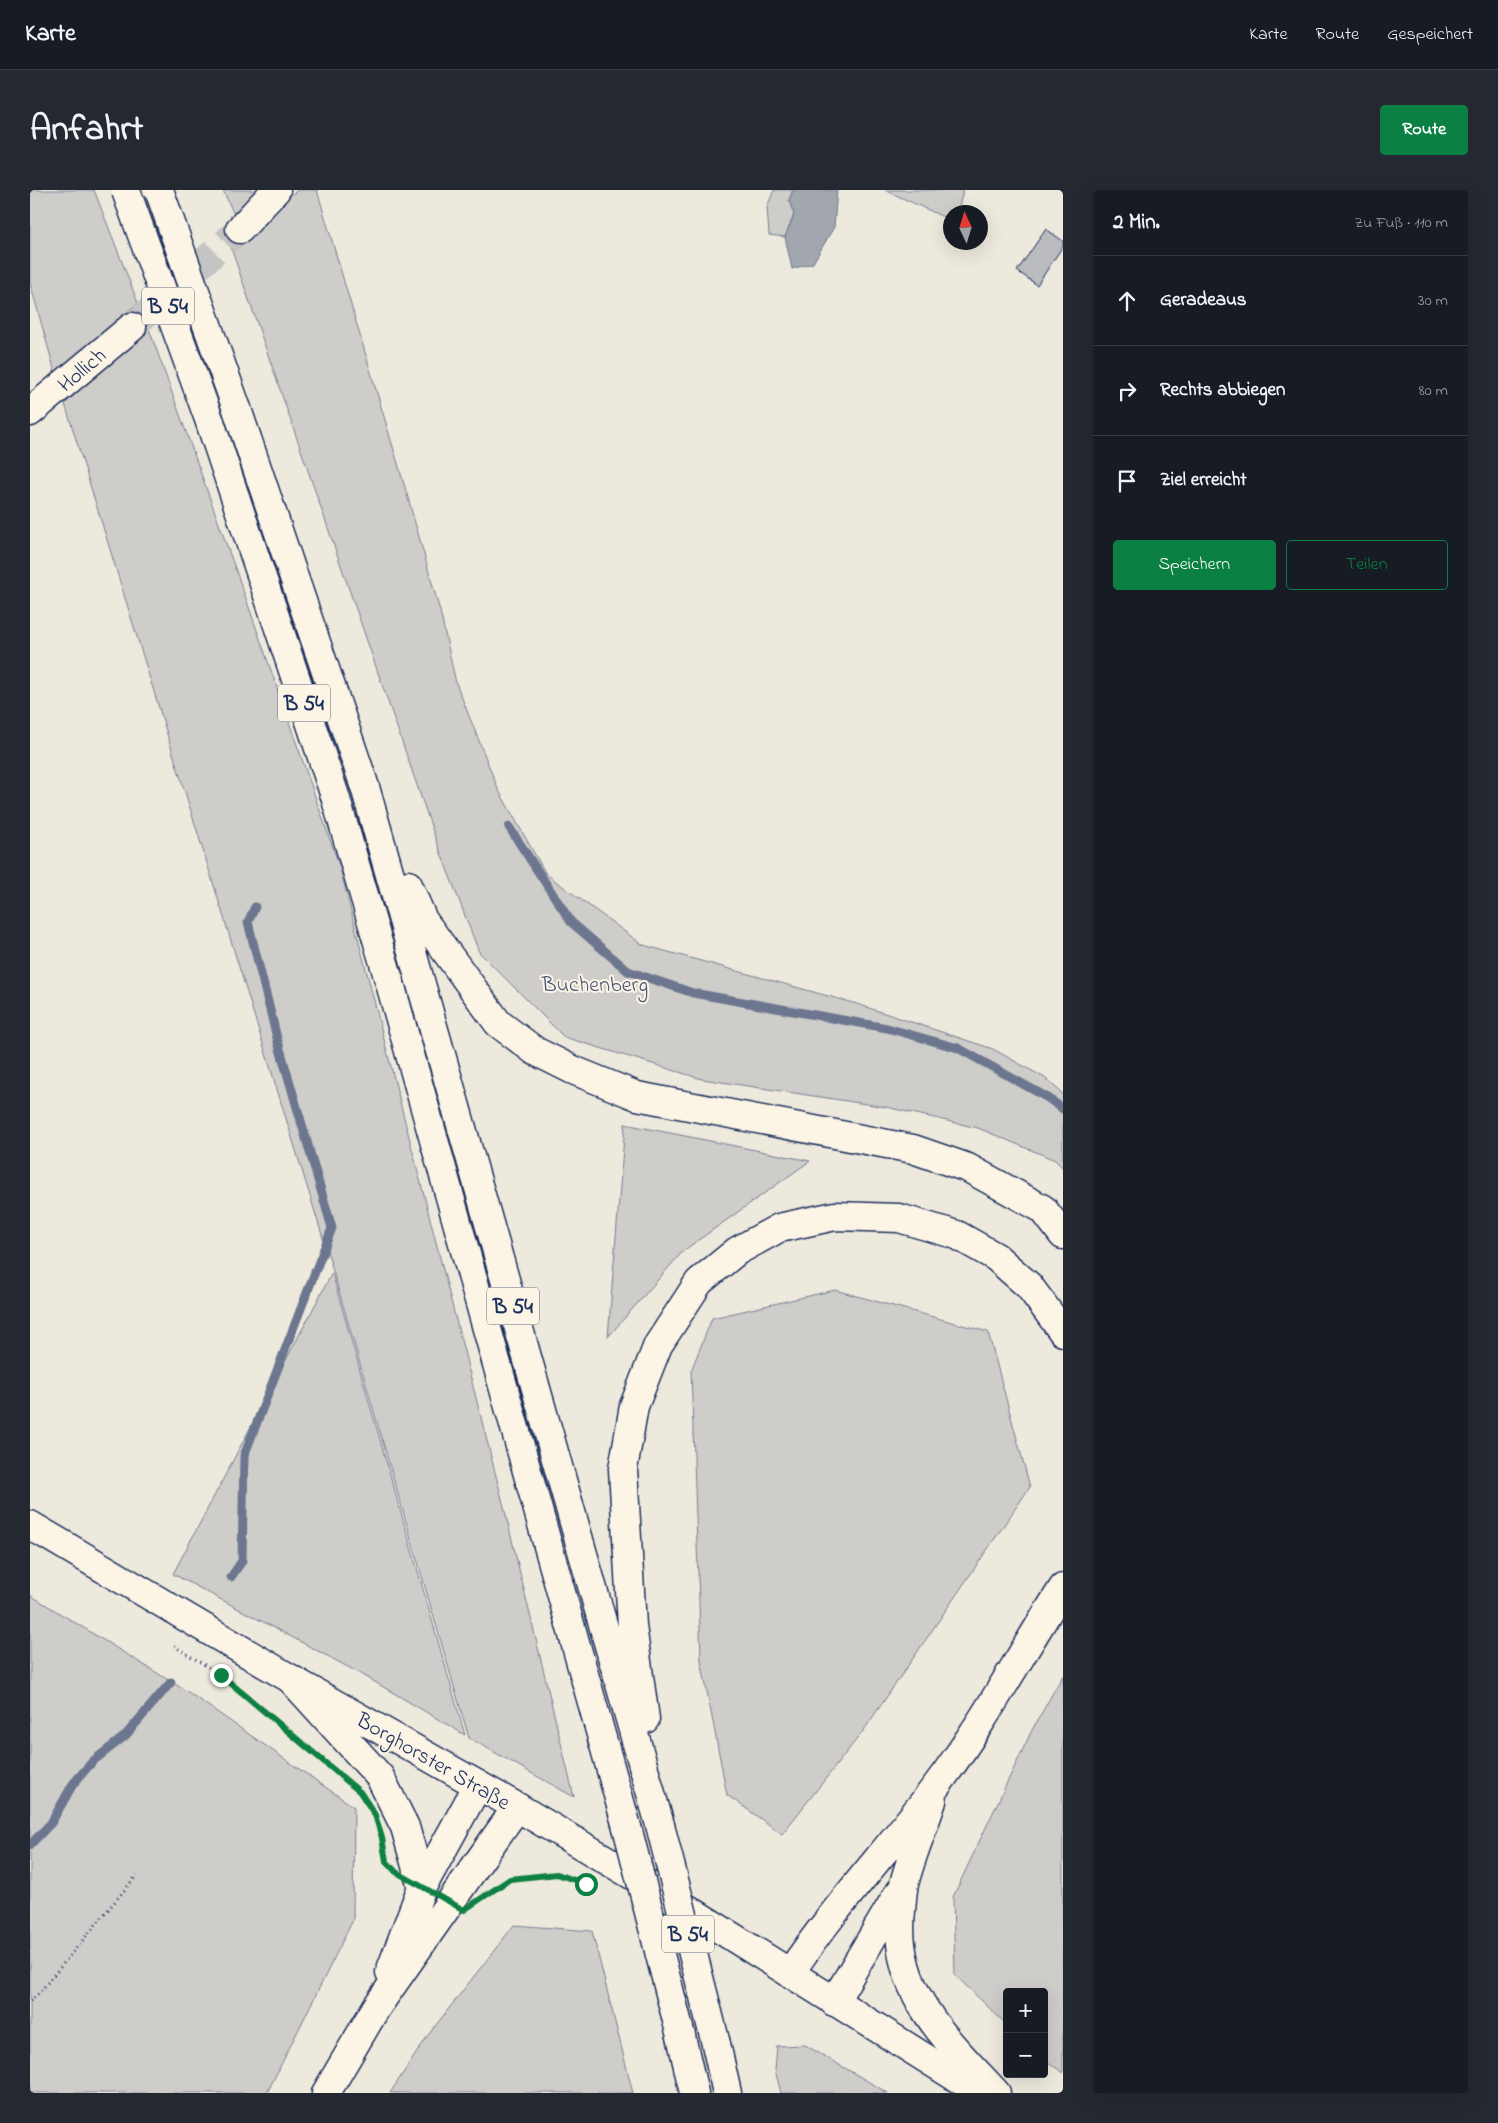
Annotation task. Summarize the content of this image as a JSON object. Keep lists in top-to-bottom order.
{
  "streets": {
    "main road": ["B 54", "Hollich", "Borghorster Straße"]
  },
  "parks": ["Buchenberg"],
  "north": "top",
  "page": {
    "header": "Karte",
    "nav": ["Karte", "Route", "Gespeichert"],
    "title": "Anfahrt",
    "buttons": [
      "Route",
      ["Speichern", "Teilen"]
    ],
    "heading": ["2 Min.", "Zu Fuß · 110 m"],
    "list": [
      ["Geradeaus", "30 m"],
      ["Rechts abbiegen", "80 m"],
      "Ziel erreicht"
    ],
    "map_buttons": ["+", "−"]
  }
}
